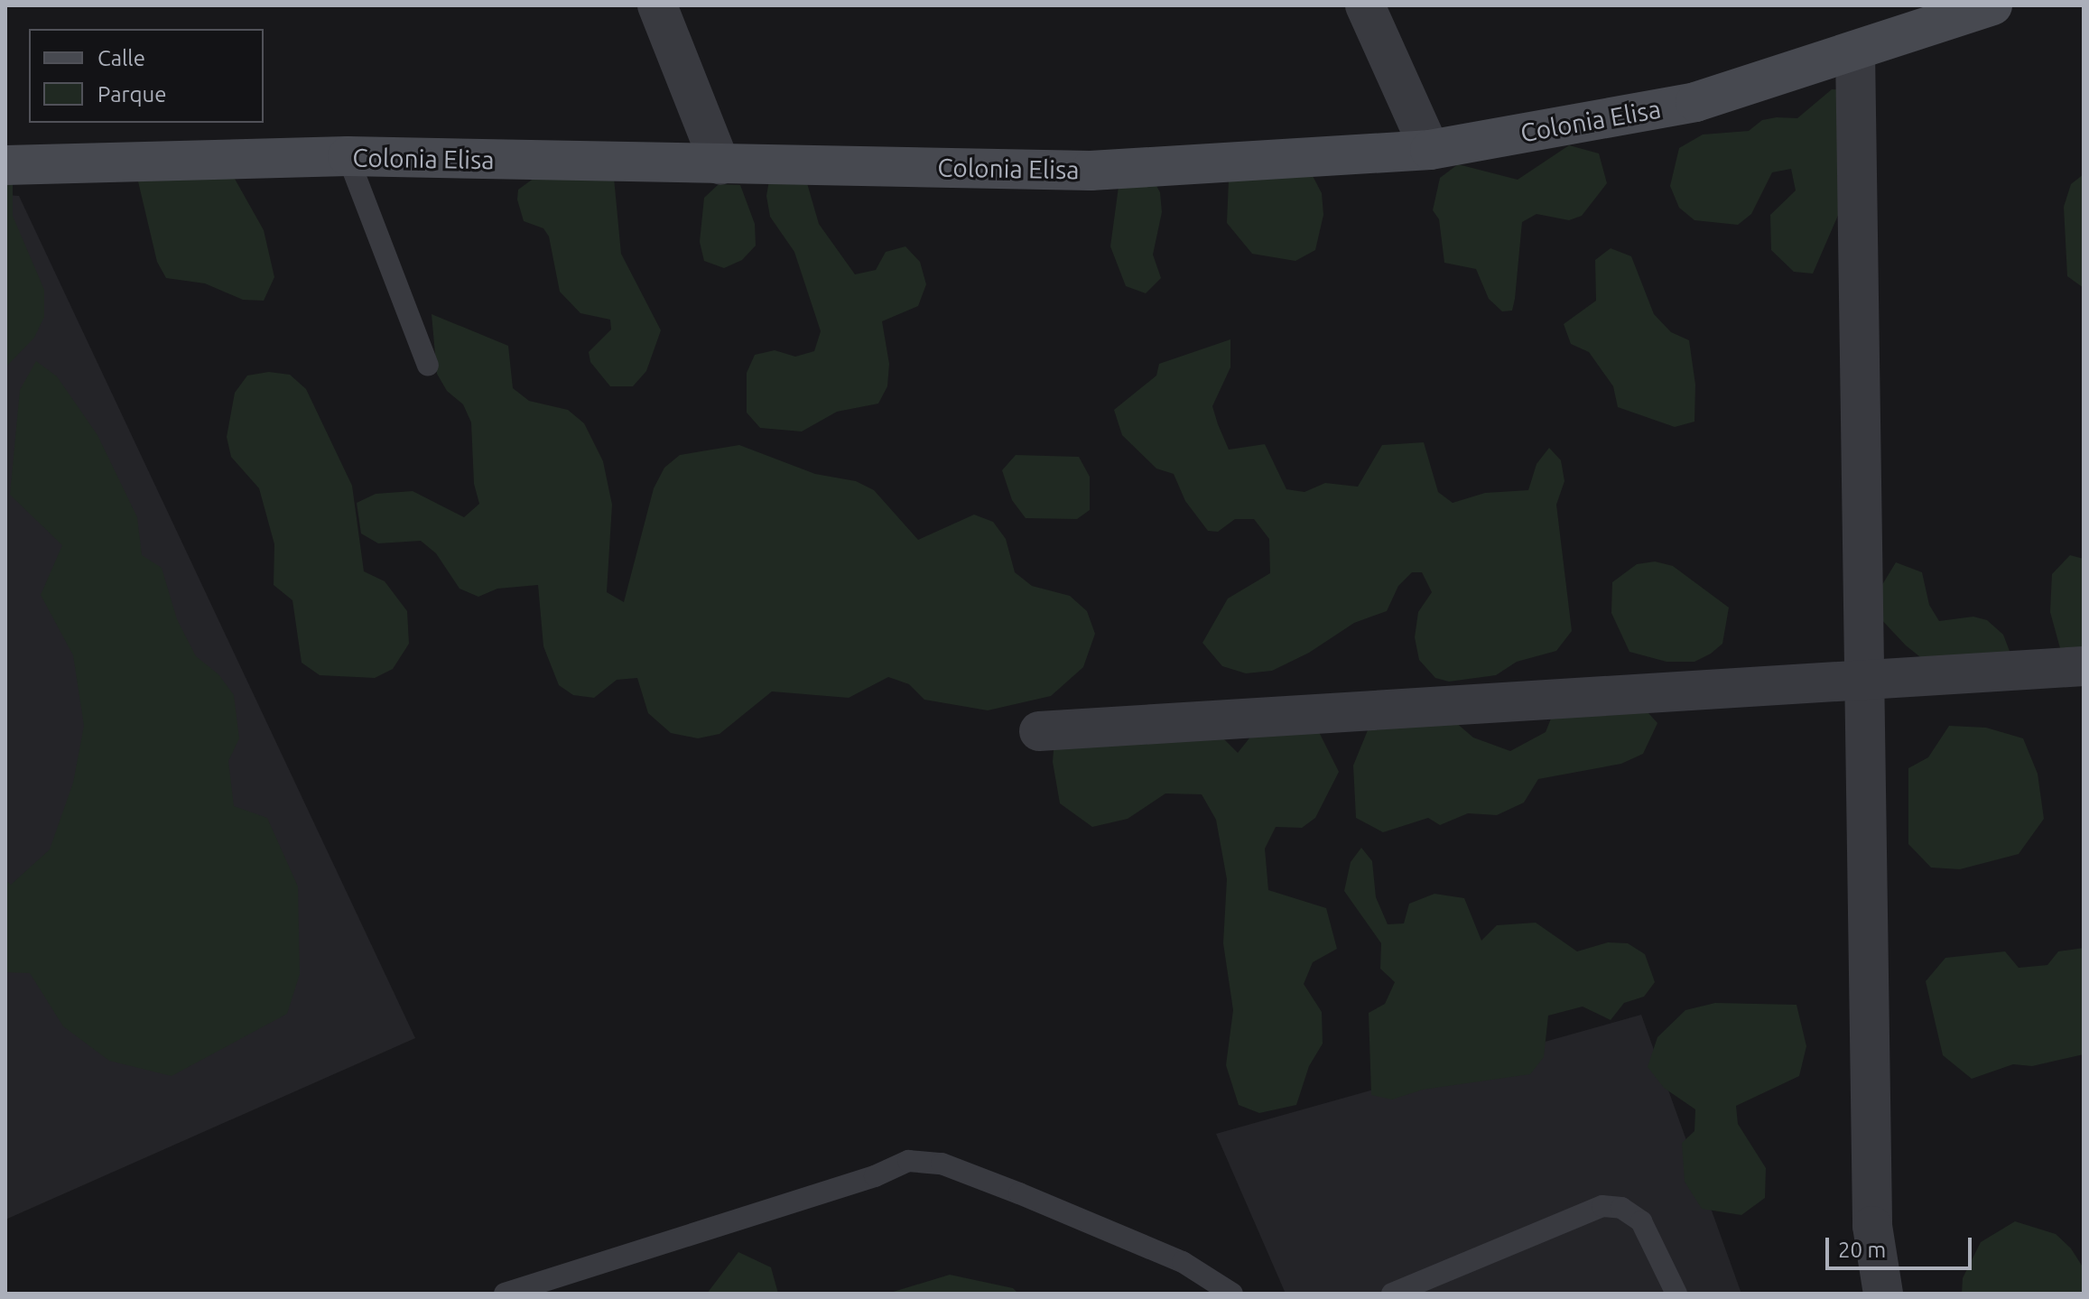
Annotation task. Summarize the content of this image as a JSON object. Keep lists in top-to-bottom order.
{
  "streets": {
    "street": ["Colonia Elisa"]
  },
  "legend": ["Calle", "Parque"],
  "scale_bar": "20 m"
}
